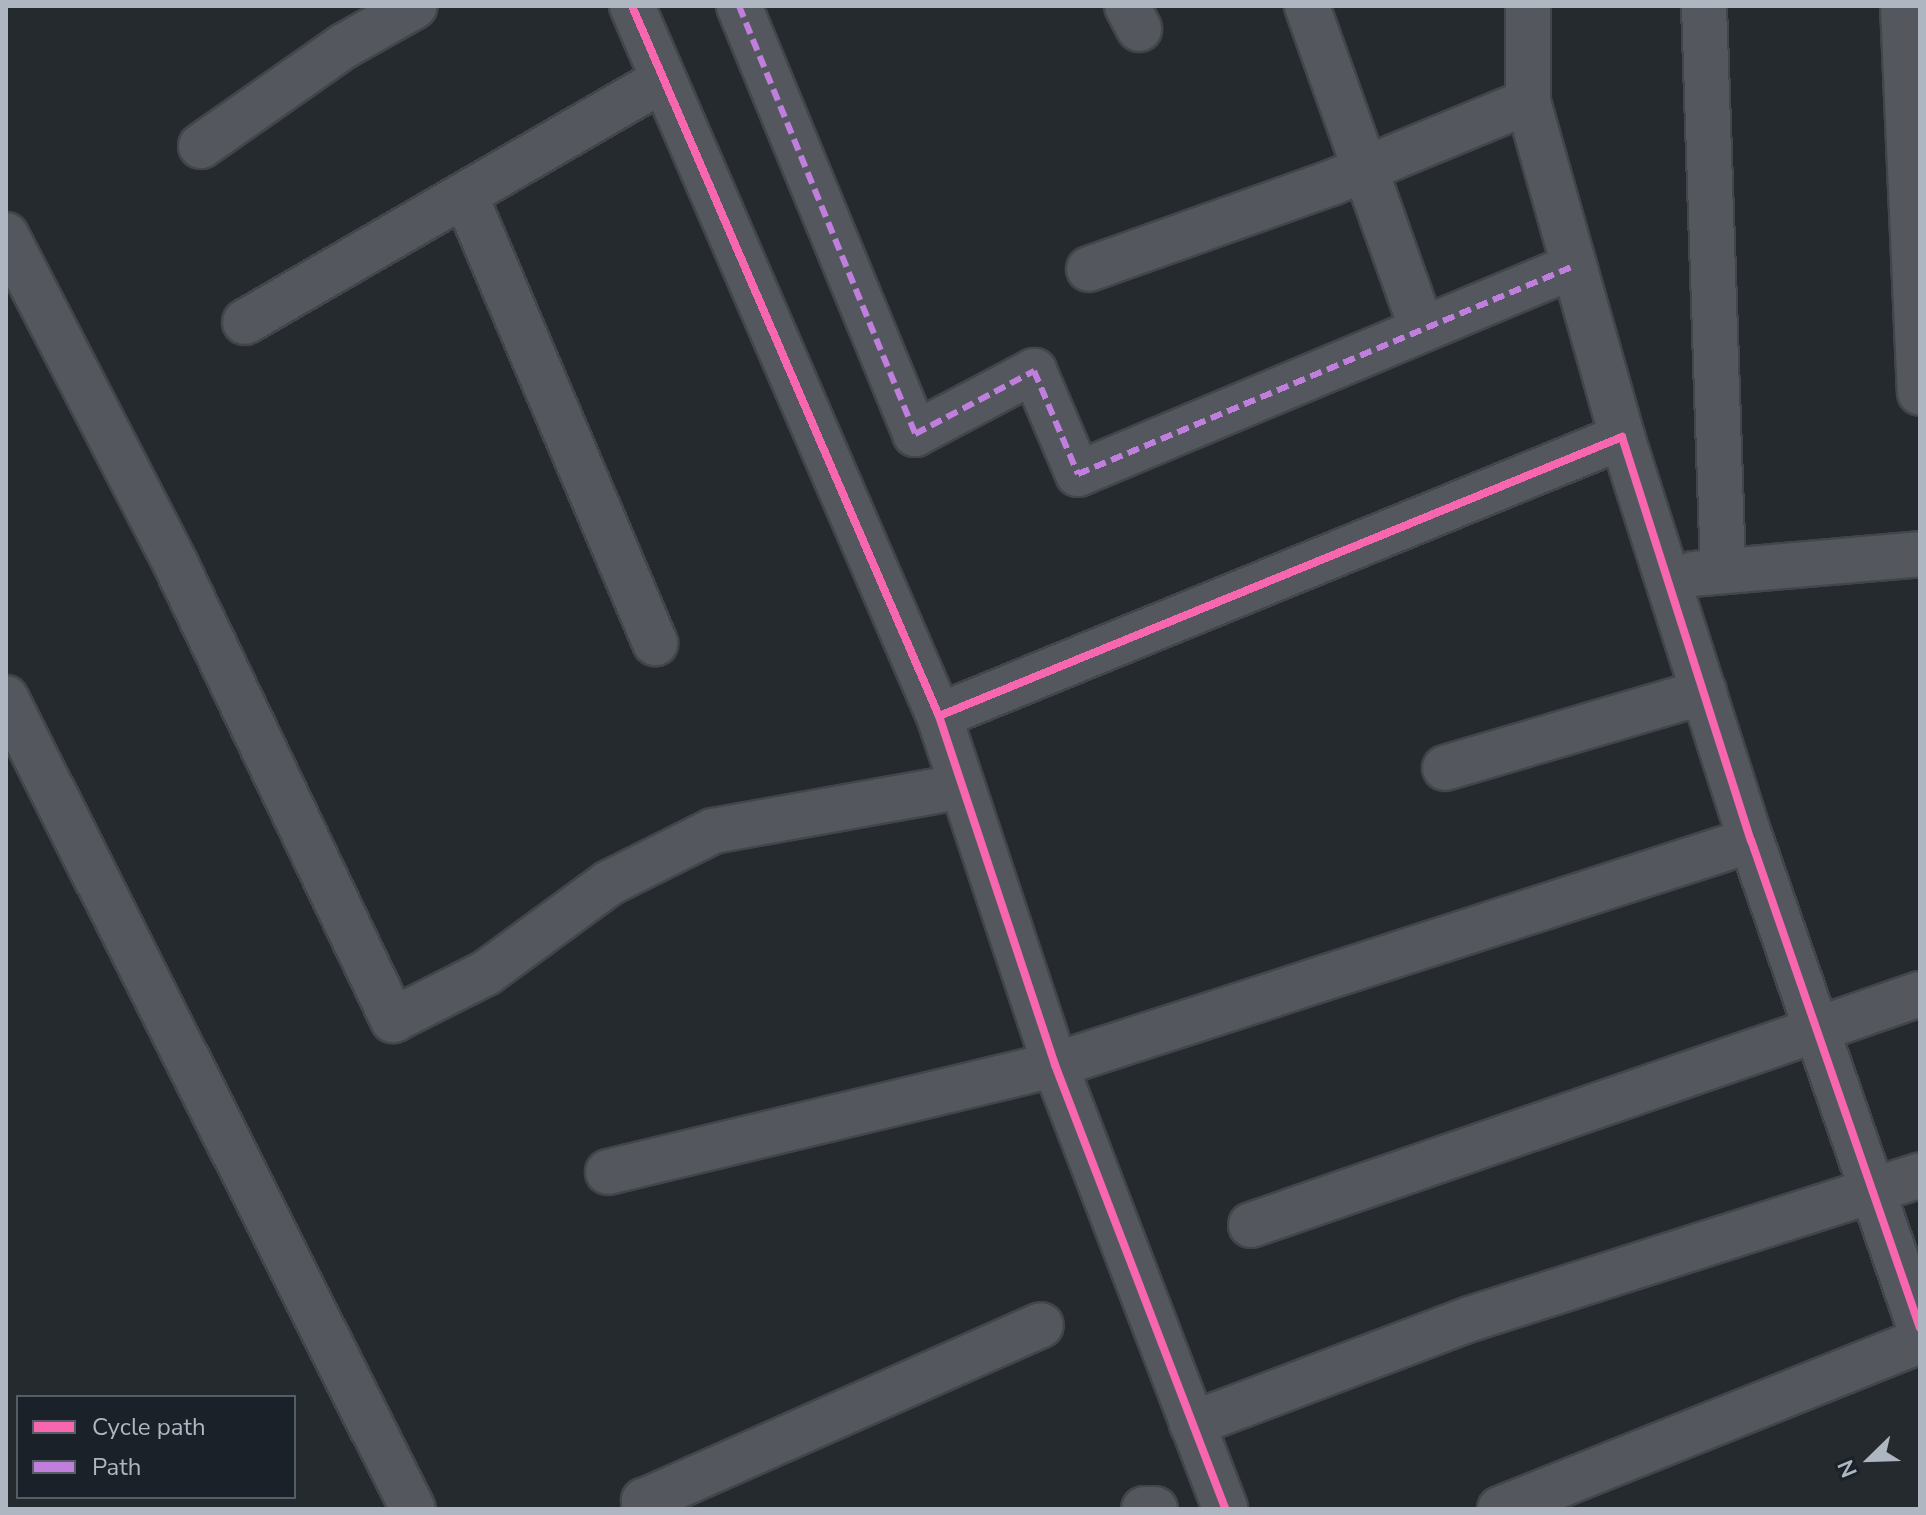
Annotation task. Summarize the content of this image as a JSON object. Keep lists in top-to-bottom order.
{
  "legend": ["Cycle path", "Path"],
  "north": "bottom left"
}
